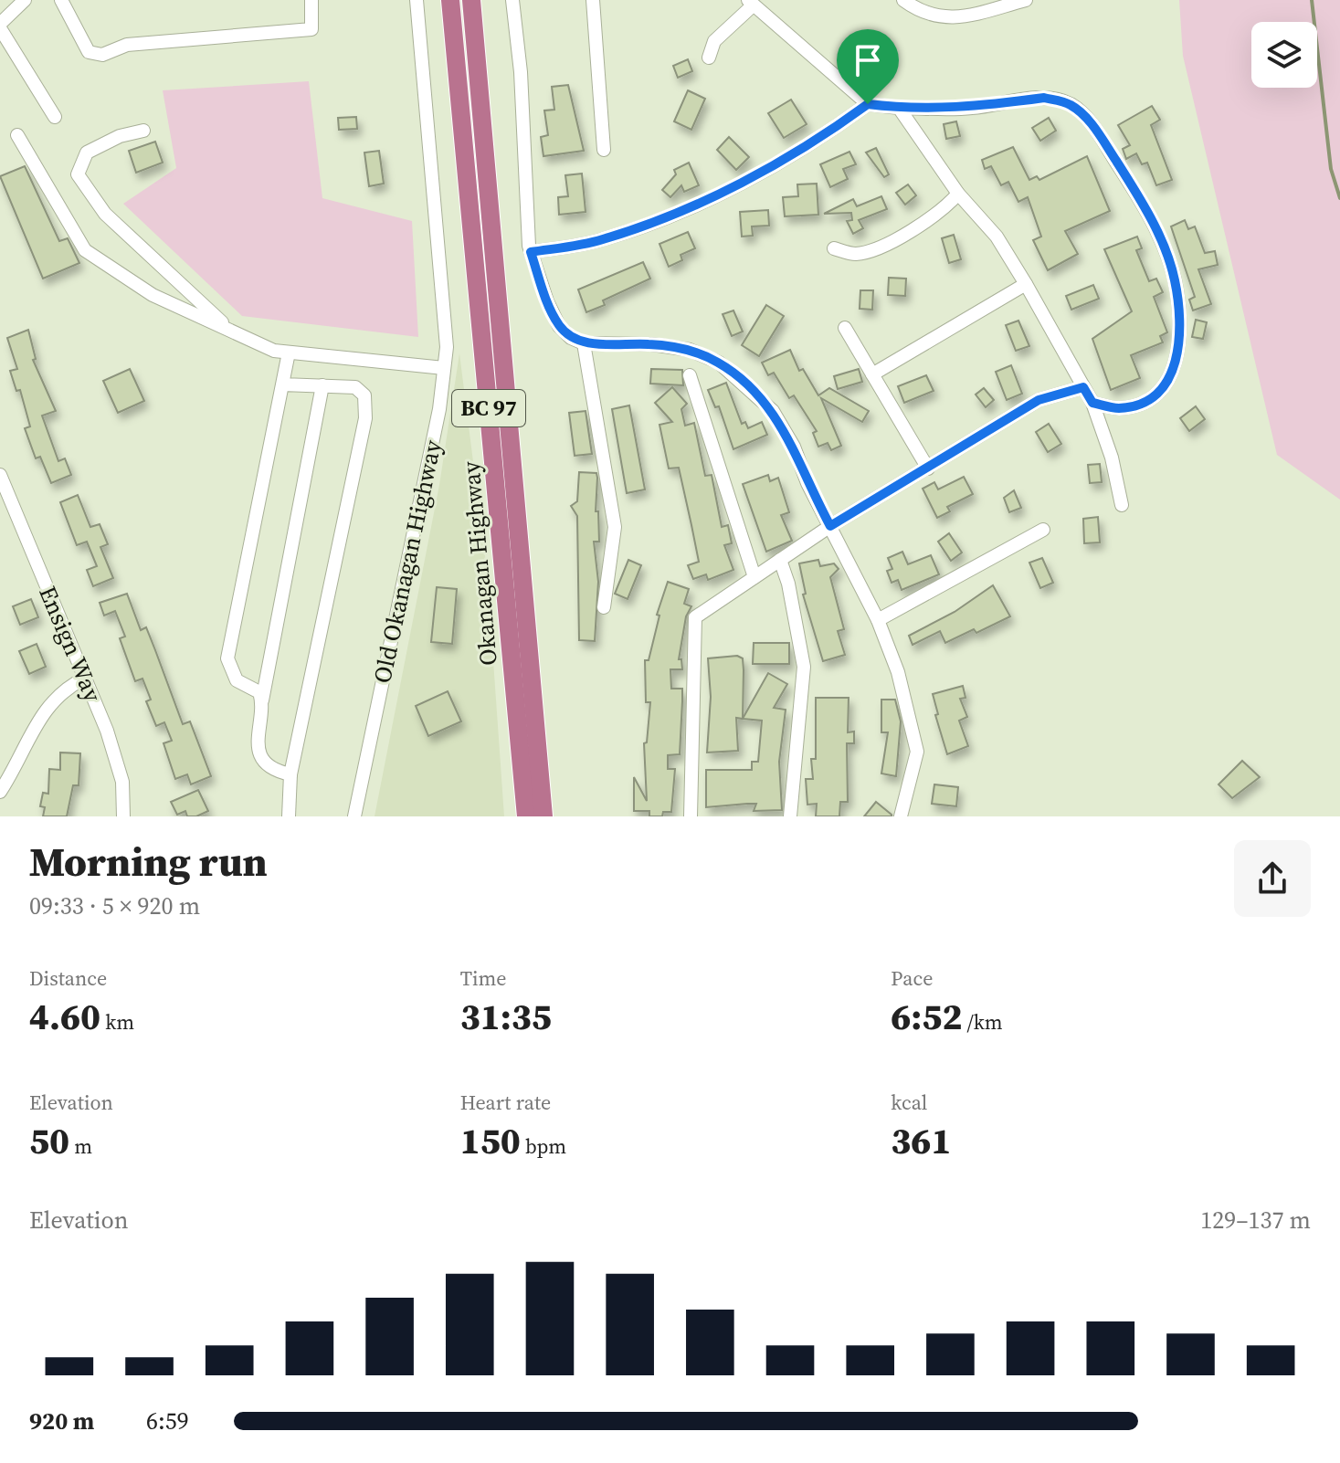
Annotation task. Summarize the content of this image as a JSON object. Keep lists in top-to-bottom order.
{
  "streets": {
    "highway": ["BC 97", "Okanagan Highway"],
    "street": ["Old Okanagan Highway", "Ensign Way"]
  },
  "page": {
    "heading": ["Morning run", "09:33 · 5 × 920 m"],
    "stats": [
      ["Distance", "4.60 km"],
      ["Time", "31:35"],
      ["Pace", "6:52 /km"],
      ["Elevation", "50 m"],
      ["Heart rate", "150 bpm"],
      ["kcal", "361"]
    ],
    "chart": ["Elevation", "129–137 m"],
    "list": [
      {
        "name": "920 m",
        "note": "6:59"
      }
    ]
  }
}
